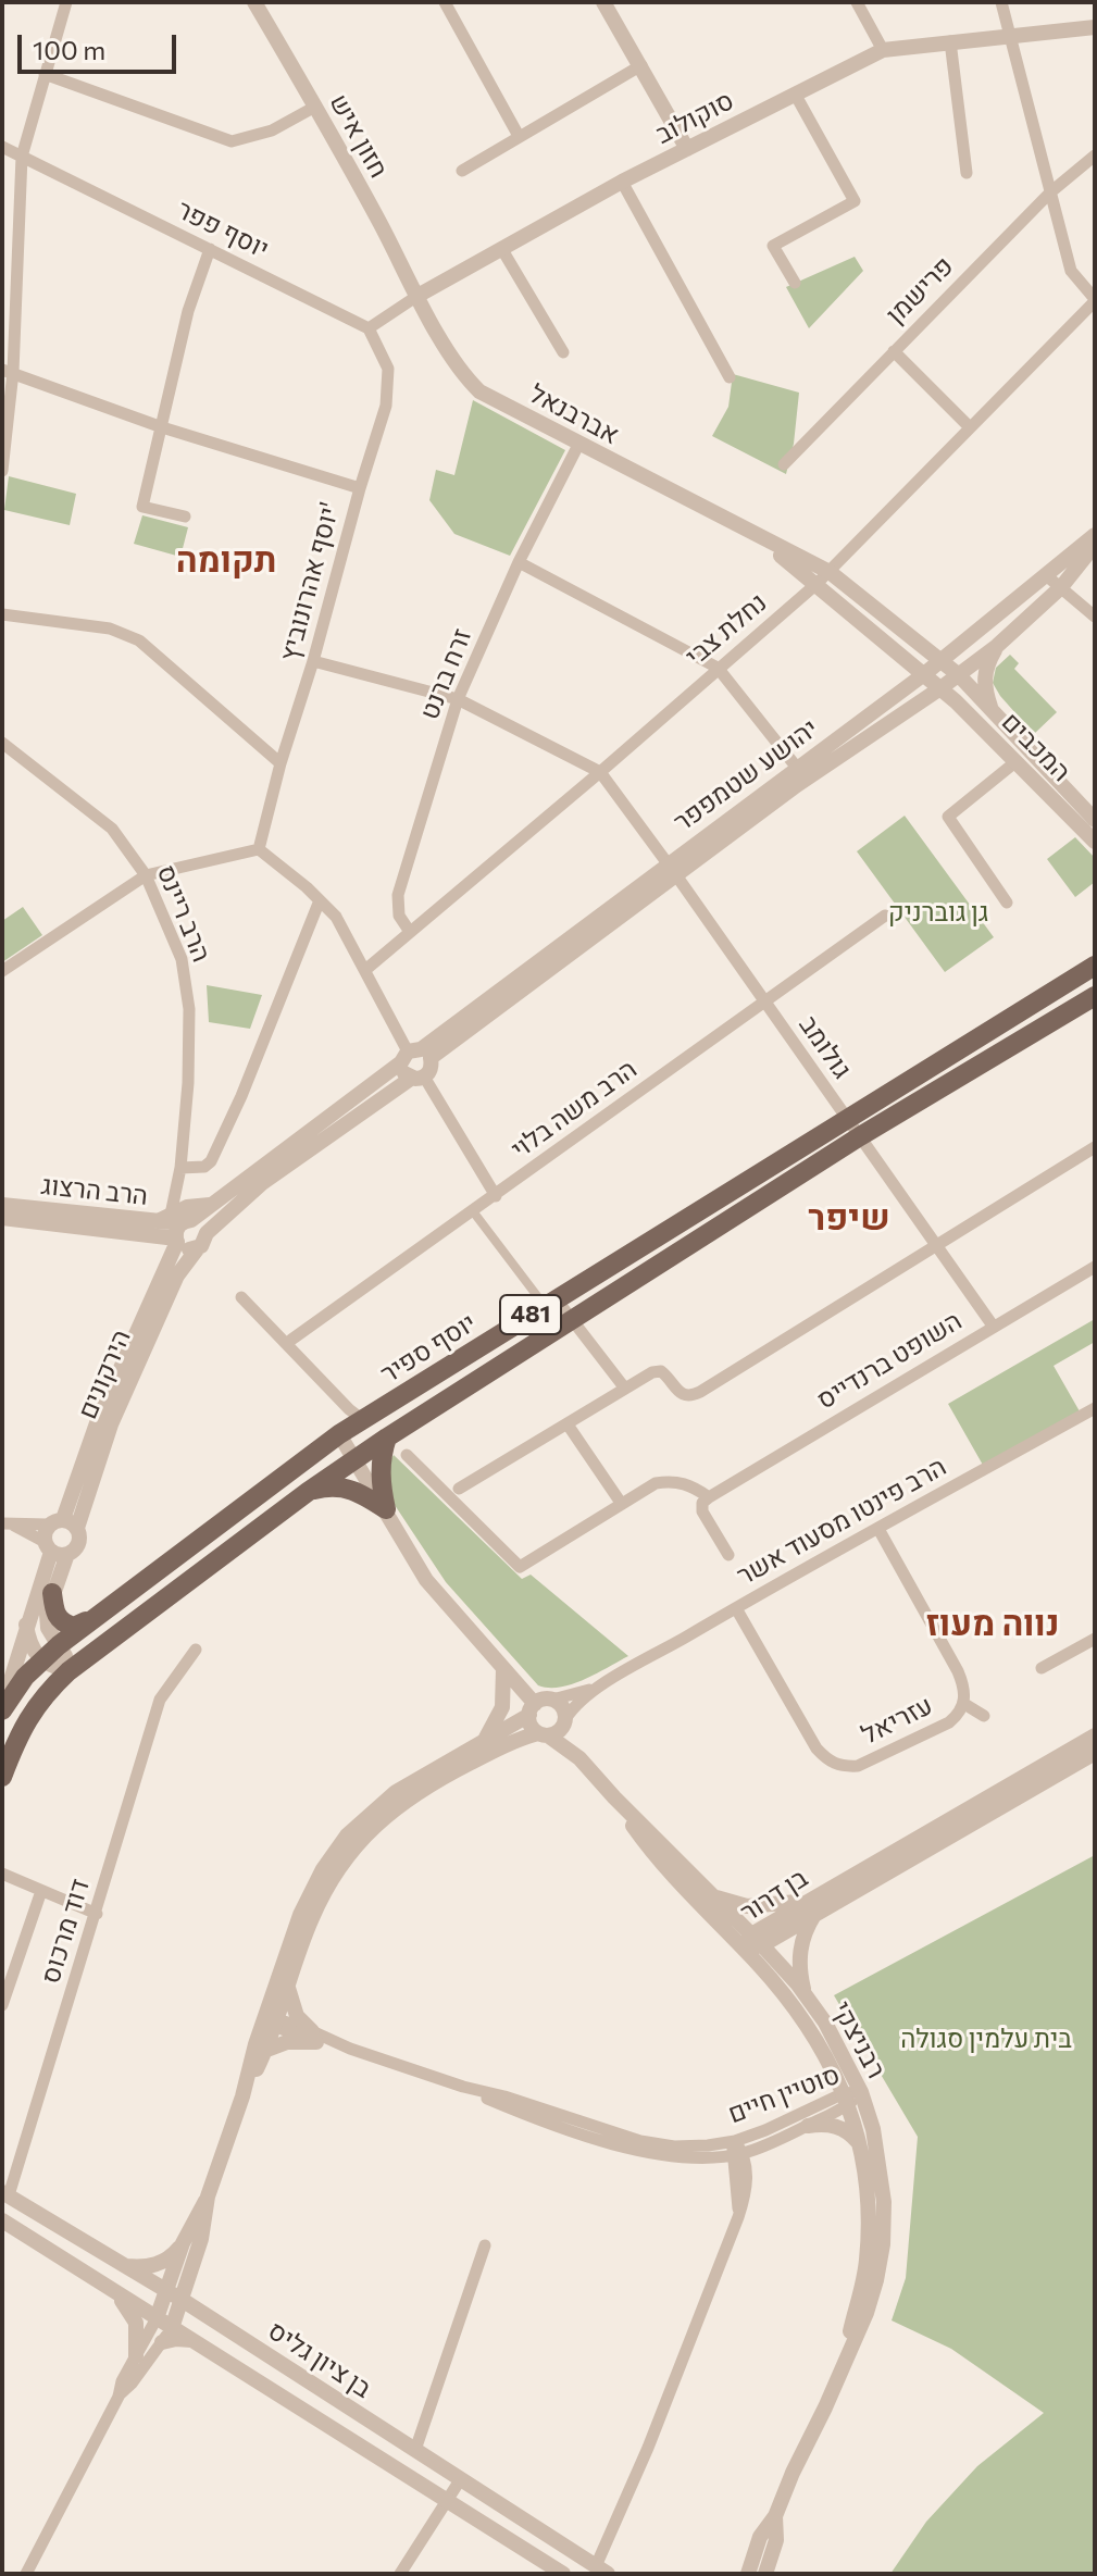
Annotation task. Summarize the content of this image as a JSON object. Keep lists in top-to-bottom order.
{
  "streets": {
    "main road": ["481", "יוסף ספיר"],
    "street": [
      "סוקולוב",
      "חזון איש",
      "יוסף פפר",
      "פרישמן",
      "אברבנאל",
      "יוסף אהרונוביץ'",
      "נחלת צבי",
      "זרח ברנט",
      "המכבים",
      "יהושע שטמפפר",
      "הרב ריינס",
      "גולומב",
      "הרב משה בלוי",
      "הרב הרצוג",
      "השופט ברנדייס",
      "הירקונים",
      "הרב פינטו מסעוד אשר",
      "עזריאל",
      "בן דרור",
      "דוד מרכוס",
      "רבניצקי",
      "סוטיין חיים",
      "בן ציון גליס"
    ]
  },
  "crossings": [
    ["סוקולוב", "חזון איש"],
    ["סוקולוב", "אברבנאל"],
    ["חזון איש", "אברבנאל"],
    ["יוסף פפר", "יוסף אהרונוביץ'"],
    ["אברבנאל", "נחלת צבי"],
    ["אברבנאל", "זרח ברנט"],
    ["אברבנאל", "המכבים"],
    ["אברבנאל", "יהושע שטמפפר"],
    ["נחלת צבי", "זרח ברנט"],
    ["נחלת צבי", "גולומב"],
    ["המכבים", "יהושע שטמפפר"],
    ["יהושע שטמפפר", "הרב ריינס"],
    ["יהושע שטמפפר", "גולומב"],
    ["יהושע שטמפפר", "הרב הרצוג"],
    ["יהושע שטמפפר", "הירקונים"],
    ["הרב ריינס", "הרב הרצוג"],
    ["הרב ריינס", "הירקונים"],
    ["גולומב", "הרב משה בלוי"],
    ["גולומב", "יוסף ספיר"],
    ["גולומב", "השופט ברנדייס"],
    ["הרב הרצוג", "הירקונים"],
    ["481", "יוסף ספיר"],
    ["הרב פינטו מסעוד אשר", "עזריאל"],
    ["הרב פינטו מסעוד אשר", "רבניצקי"],
    ["בן דרור", "רבניצקי"],
    ["דוד מרכוס", "בן ציון גליס"],
    ["רבניצקי", "סוטיין חיים"]
  ],
  "districts": ["תקומה", "שיפר", "נווה מעוז"],
  "parks": ["גן גוברניק", "בית עלמין סגולה"],
  "scale_bar": "100 m"
}
